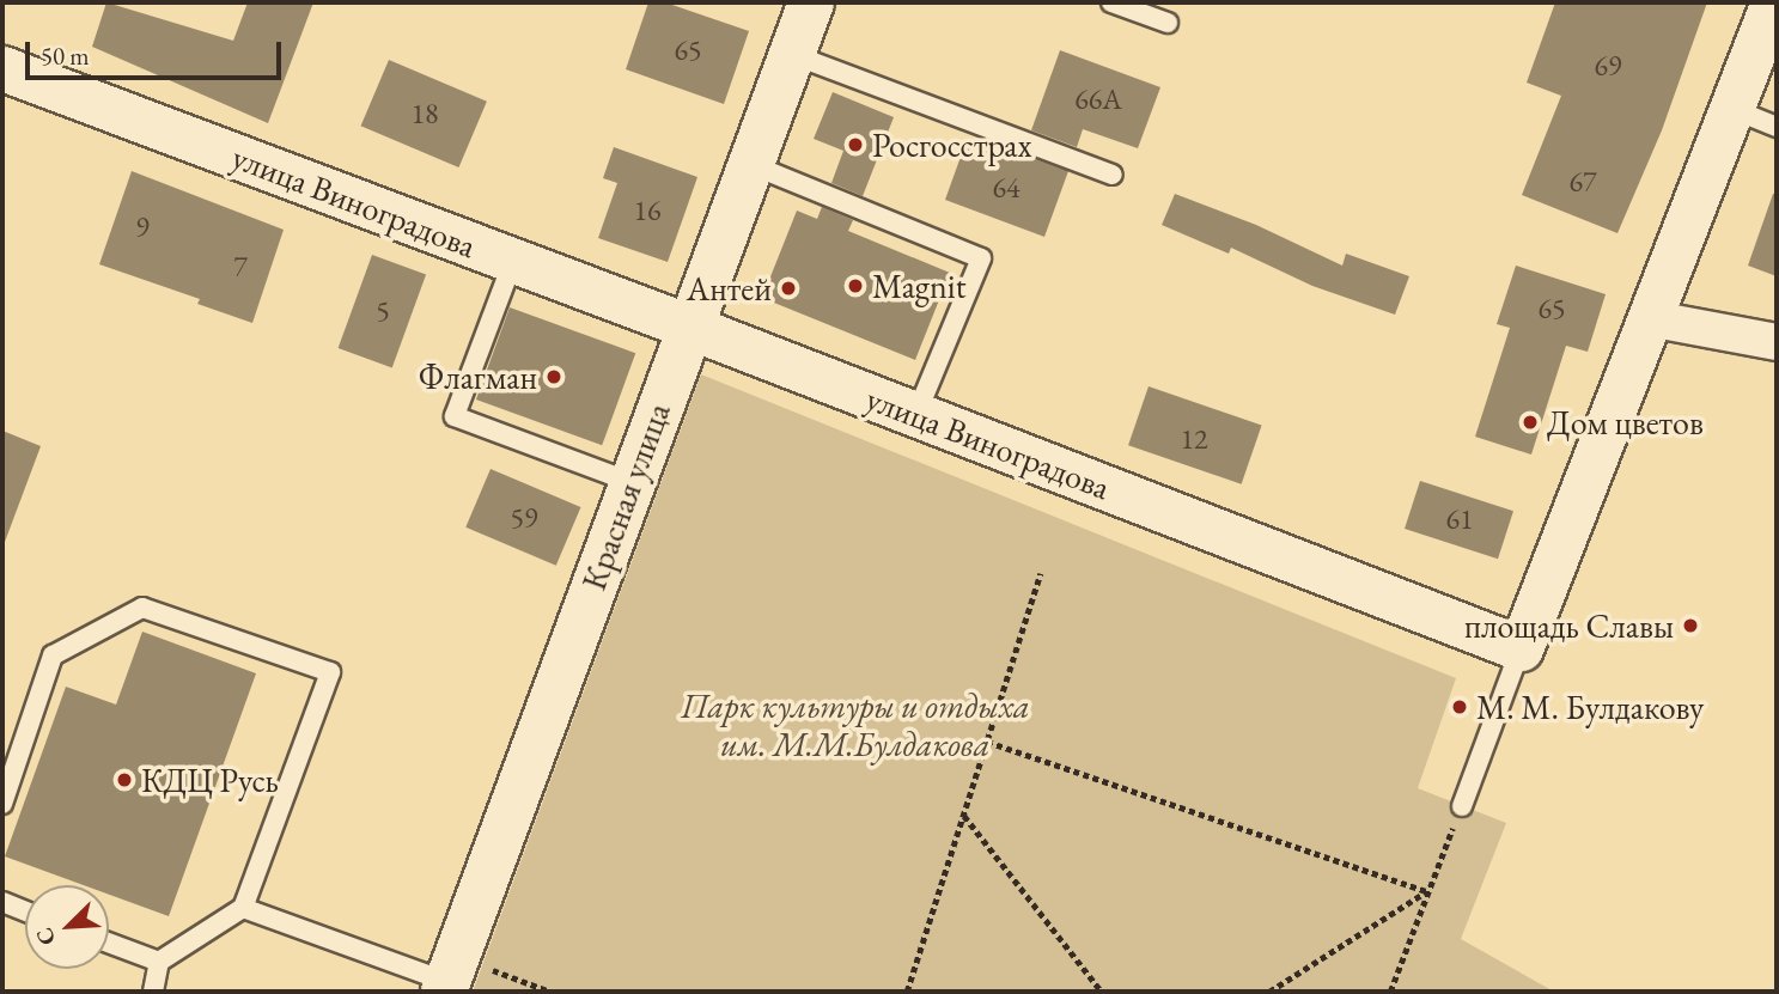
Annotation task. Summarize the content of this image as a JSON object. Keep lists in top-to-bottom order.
{
  "streets": {
    "main road": ["Красная улица"],
    "street": ["улица Виноградова"]
  },
  "crossings": [
    ["улица Виноградова", "Красная улица"]
  ],
  "parks": ["Парк культуры и отдыха им. М.М.Булдакова"],
  "places": [
    "Росгосстрах",
    "Magnit",
    "Антей",
    "Флагман",
    "Дом цветов",
    "площадь Славы",
    "М. М. Булдакову",
    "КДЦ Русь"
  ],
  "house_numbers": [
    "65",
    "69",
    "66А",
    "18",
    "67",
    "64",
    "16",
    "9",
    "7",
    "65",
    "5",
    "12",
    "59",
    "61"
  ],
  "scale_bar": "50 m",
  "north": "bottom left"
}
